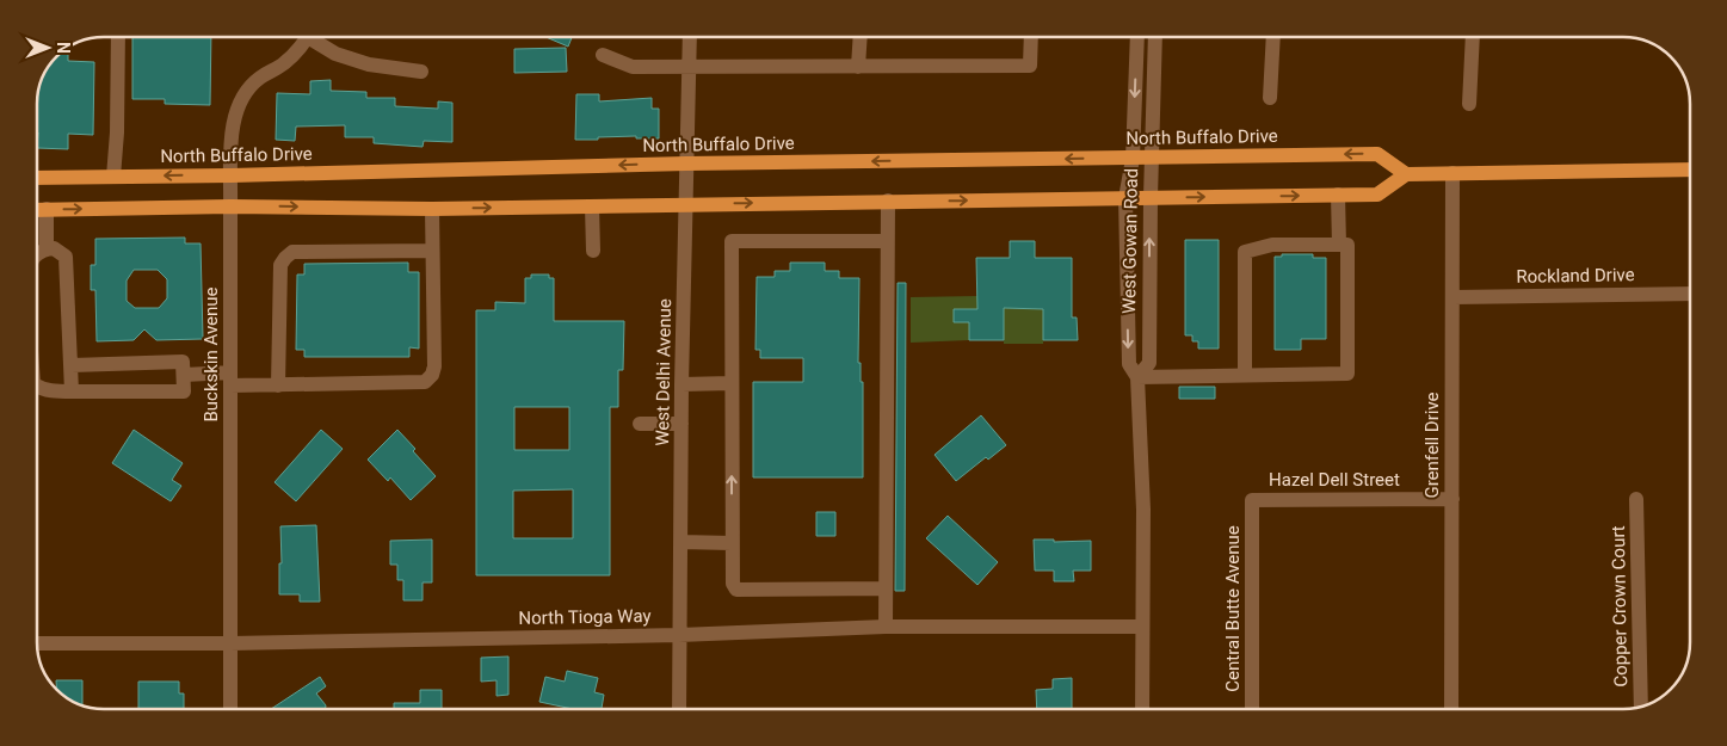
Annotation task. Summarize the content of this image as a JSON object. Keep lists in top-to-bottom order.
{
  "streets": {
    "main road": ["North Buffalo Drive"],
    "street": [
      "West Gowan Road",
      "Rockland Drive",
      "Buckskin Avenue",
      "West Delhi Avenue",
      "Grenfell Drive",
      "Hazel Dell Street",
      "Copper Crown Court",
      "Central Butte Avenue",
      "North Tioga Way"
    ]
  },
  "crossings": [
    ["North Buffalo Drive", "West Gowan Road"],
    ["North Buffalo Drive", "Buckskin Avenue"],
    ["North Buffalo Drive", "West Delhi Avenue"],
    ["West Gowan Road", "North Tioga Way"],
    ["Rockland Drive", "Grenfell Drive"],
    ["Buckskin Avenue", "North Tioga Way"],
    ["West Delhi Avenue", "North Tioga Way"],
    ["Grenfell Drive", "Hazel Dell Street"],
    ["Hazel Dell Street", "Central Butte Avenue"]
  ],
  "north": "right"
}
